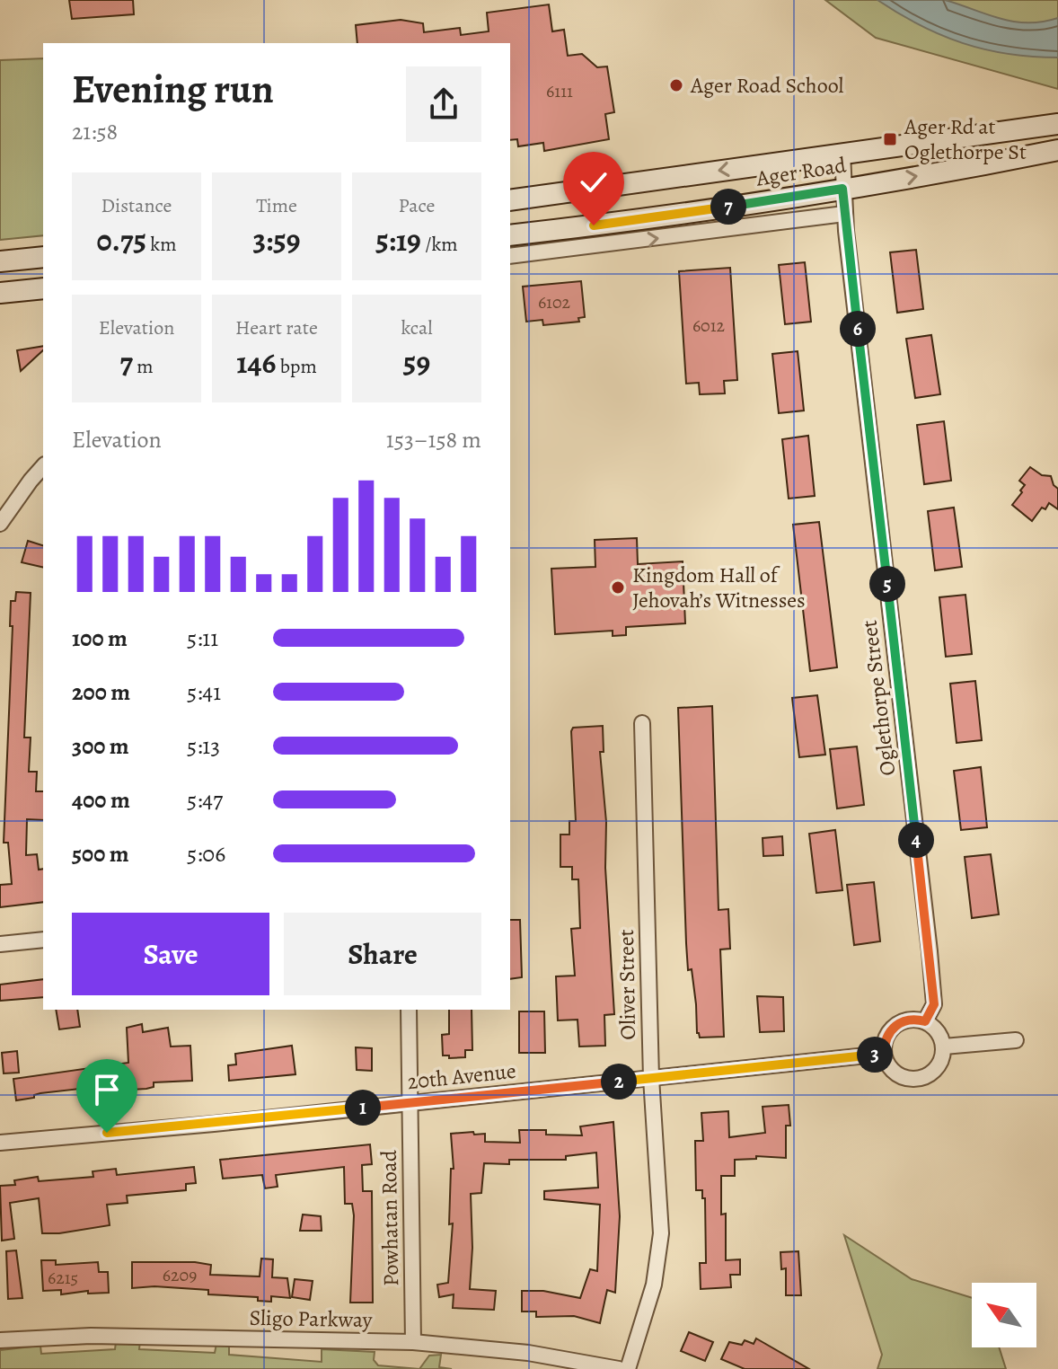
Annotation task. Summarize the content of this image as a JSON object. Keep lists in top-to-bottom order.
{
  "streets": {
    "main road": ["Ager Road"],
    "street": [
      "Oglethorpe Street",
      "Oliver Street",
      "20th Avenue",
      "Powhatan Road",
      "Sligo Parkway"
    ]
  },
  "crossings": [
    ["Ager Road", "Oglethorpe Street"],
    ["Oglethorpe Street", "20th Avenue"],
    ["Oliver Street", "20th Avenue"],
    ["20th Avenue", "Powhatan Road"],
    ["Powhatan Road", "Sligo Parkway"]
  ],
  "places": {
    "other": ["Ager Road School", "Kingdom Hall of Jehovah’s Witnesses"],
    "transit": ["Ager Rd at Oglethorpe St"]
  },
  "house_numbers": [
    "6111",
    "6102",
    "6012",
    "6209",
    "6215"
  ],
  "north": "top left",
  "page": {
    "heading": ["Evening run", "21:58"],
    "stats": [
      ["Distance", "0.75 km"],
      ["Time", "3:59"],
      ["Pace", "5:19 /km"],
      ["Elevation", "7 m"],
      ["Heart rate", "146 bpm"],
      ["kcal", "59"]
    ],
    "pins": [
      "7",
      "6",
      "5",
      "4",
      "3",
      "2",
      "1"
    ],
    "chart": ["Elevation", "153–158 m"],
    "list": [
      {
        "name": "100 m",
        "note": "5:11"
      },
      {
        "name": "200 m",
        "note": "5:41"
      },
      {
        "name": "300 m",
        "note": "5:13"
      },
      {
        "name": "400 m",
        "note": "5:47"
      },
      {
        "name": "500 m",
        "note": "5:06"
      }
    ],
    "buttons": ["Save", "Share"]
  }
}
